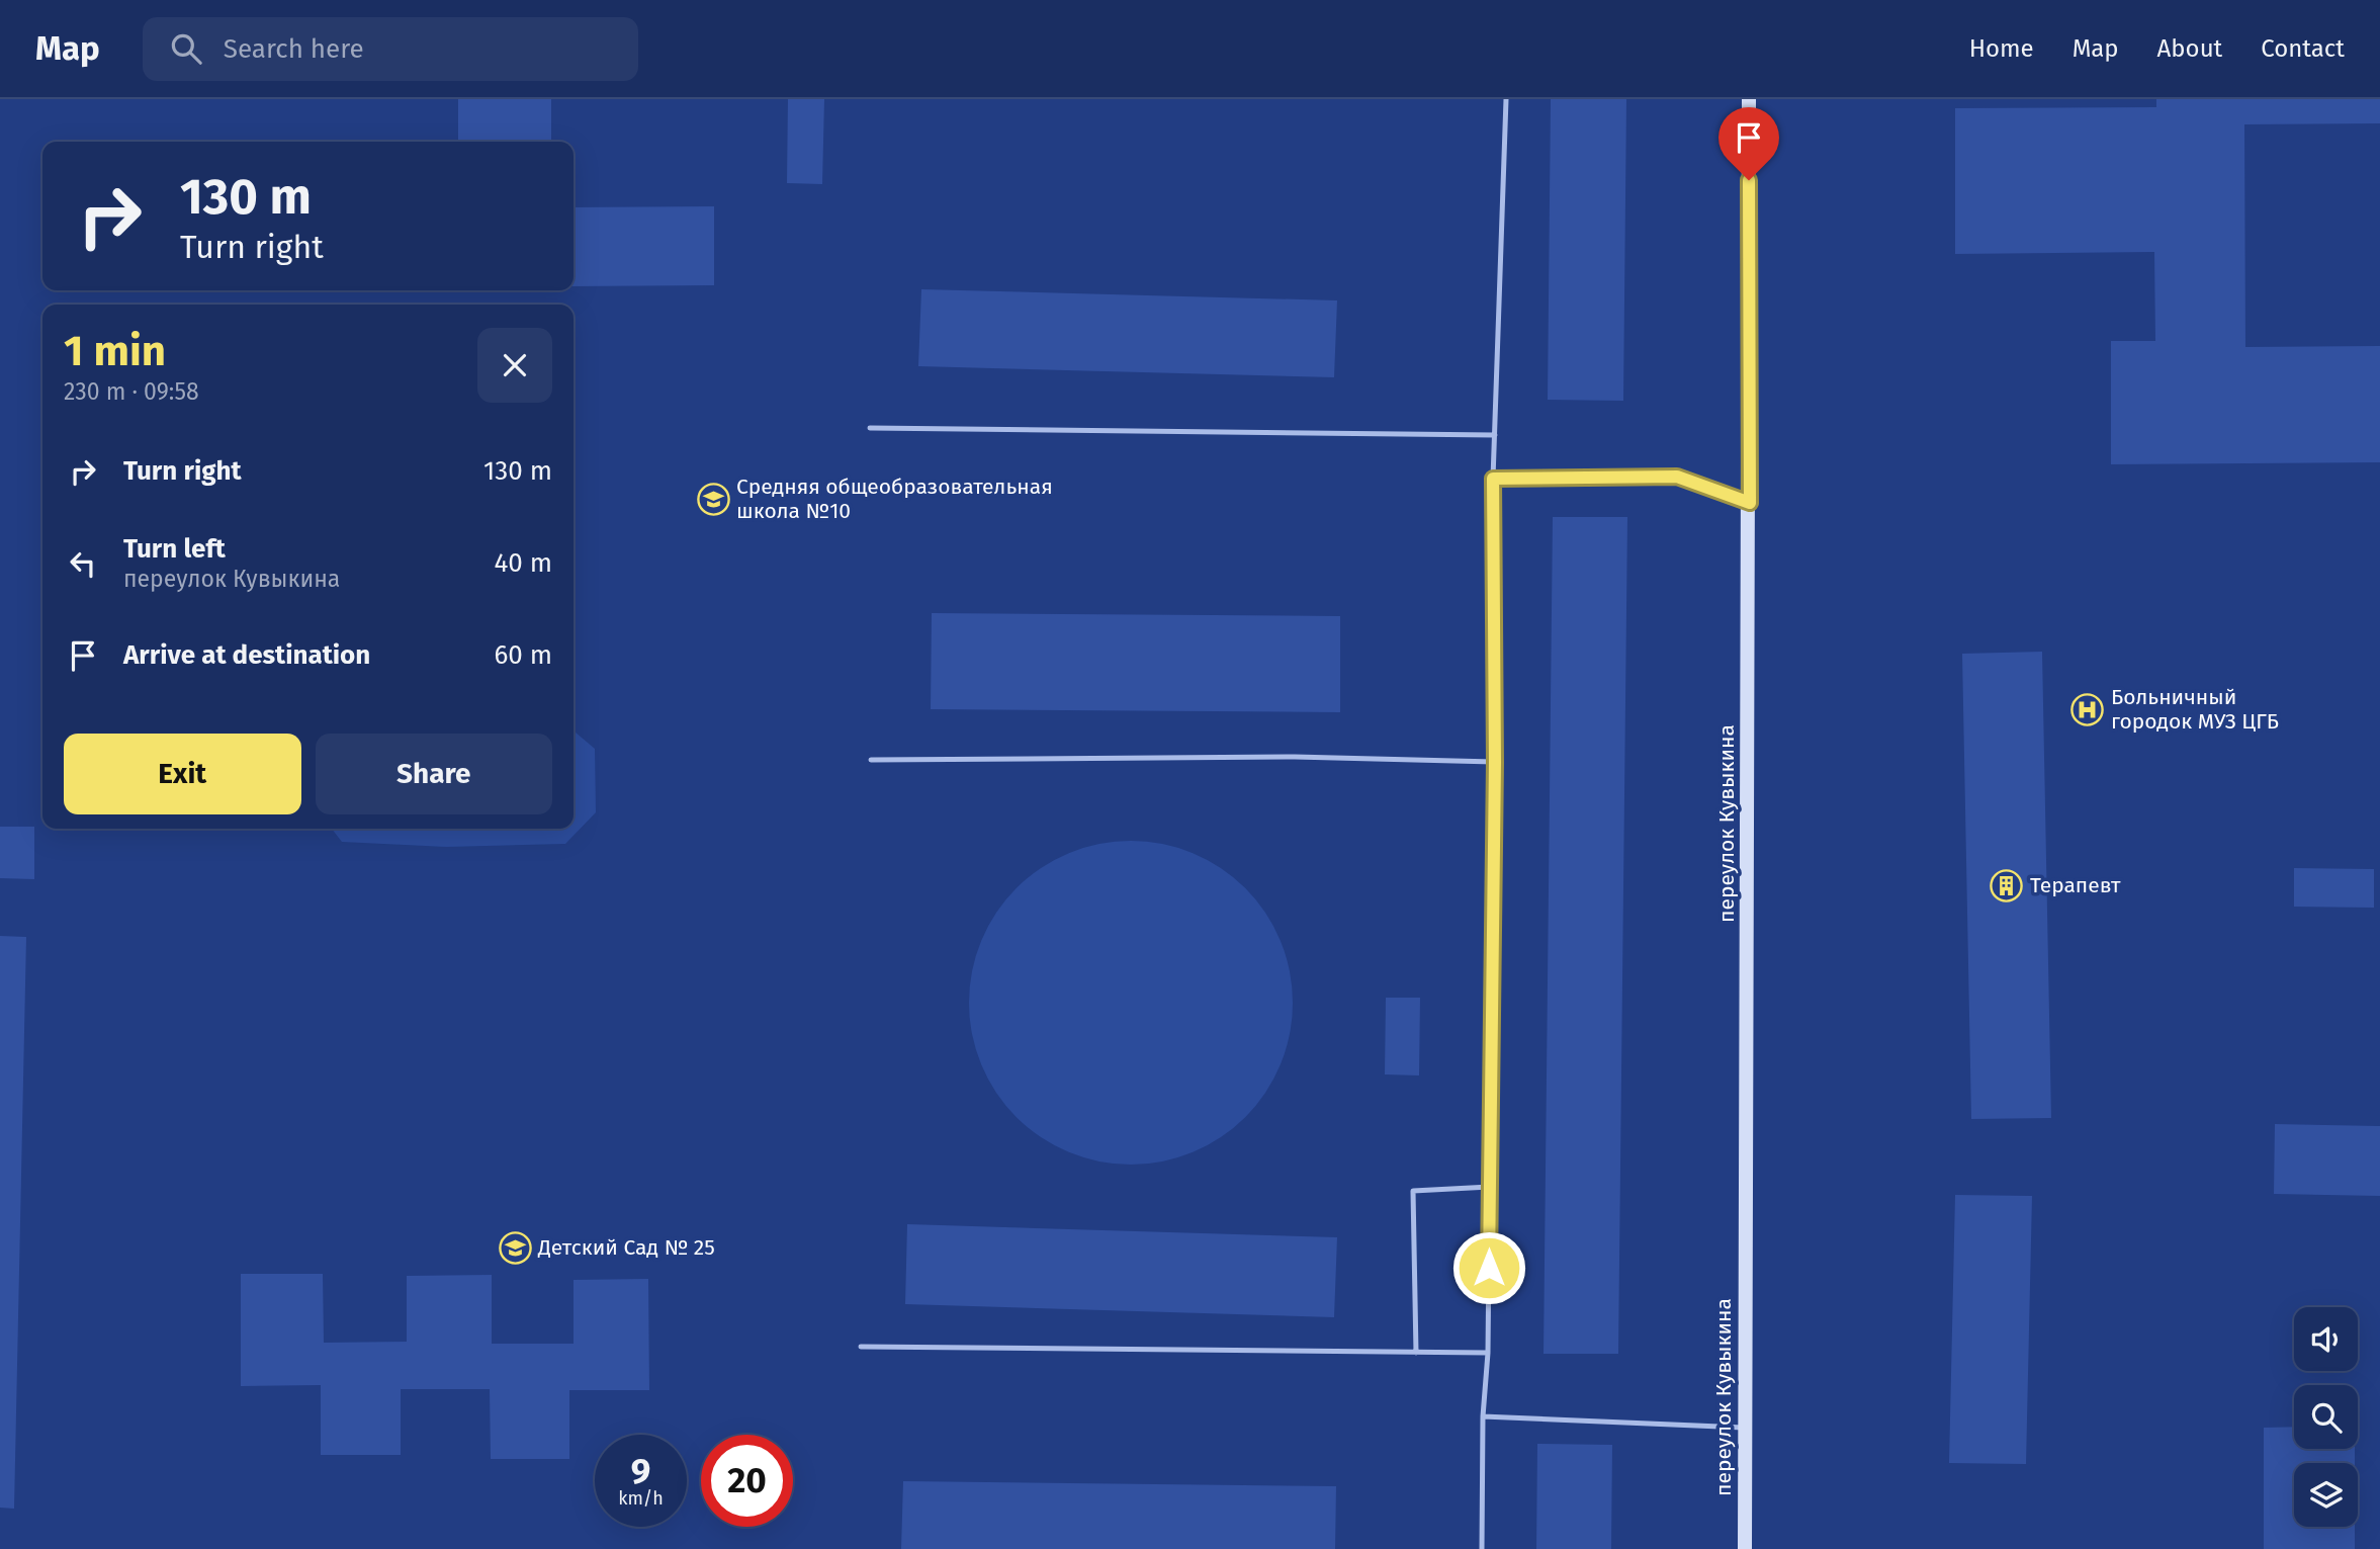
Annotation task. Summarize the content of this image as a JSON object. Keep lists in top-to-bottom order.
{
  "streets": {
    "main road": ["переулок Кувыкина"]
  },
  "places": {
    "school or university": ["Средняя общеобразовательная школа №10", "Детский Сад № 25"],
    "hospital": ["Больничный городок МУЗ ЦГБ"],
    "building": ["Терапевт"]
  },
  "page": {
    "header": "Map",
    "search": "Search here",
    "nav": [
      "Home",
      "Map",
      "About",
      "Contact"
    ],
    "turn": ["130 m", "Turn right"],
    "heading": ["1 min", "230 m · 09:58"],
    "list": [
      {
        "name": "Turn right",
        "value": "130 m"
      },
      {
        "name": "Turn left",
        "note": "переулок Кувыкина",
        "value": "40 m"
      },
      {
        "name": "Arrive at destination",
        "value": "60 m"
      }
    ],
    "buttons": ["Exit", "Share"],
    "speed": "9 km/h",
    "limit": "20"
  }
}
